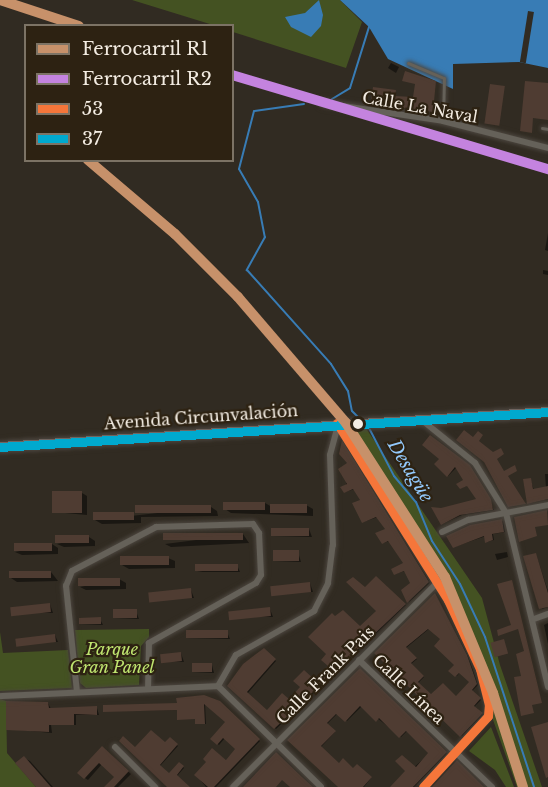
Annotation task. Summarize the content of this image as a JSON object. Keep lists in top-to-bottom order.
{
  "streets": {
    "highway": ["Avenida Circunvalación"],
    "street": ["Calle La Naval", "Calle Frank Pais", "Calle Línea"]
  },
  "crossings": [
    ["Calle Frank Pais", "Calle Línea"]
  ],
  "water": ["Desagüe"],
  "parks": ["Parque Gran Panel"],
  "lines": [
    "rail line R1",
    "rail line R2",
    "transit line 37",
    "transit line 53"
  ],
  "legend": [
    "Ferrocarril R1",
    "Ferrocarril R2",
    "53",
    "37"
  ]
}
